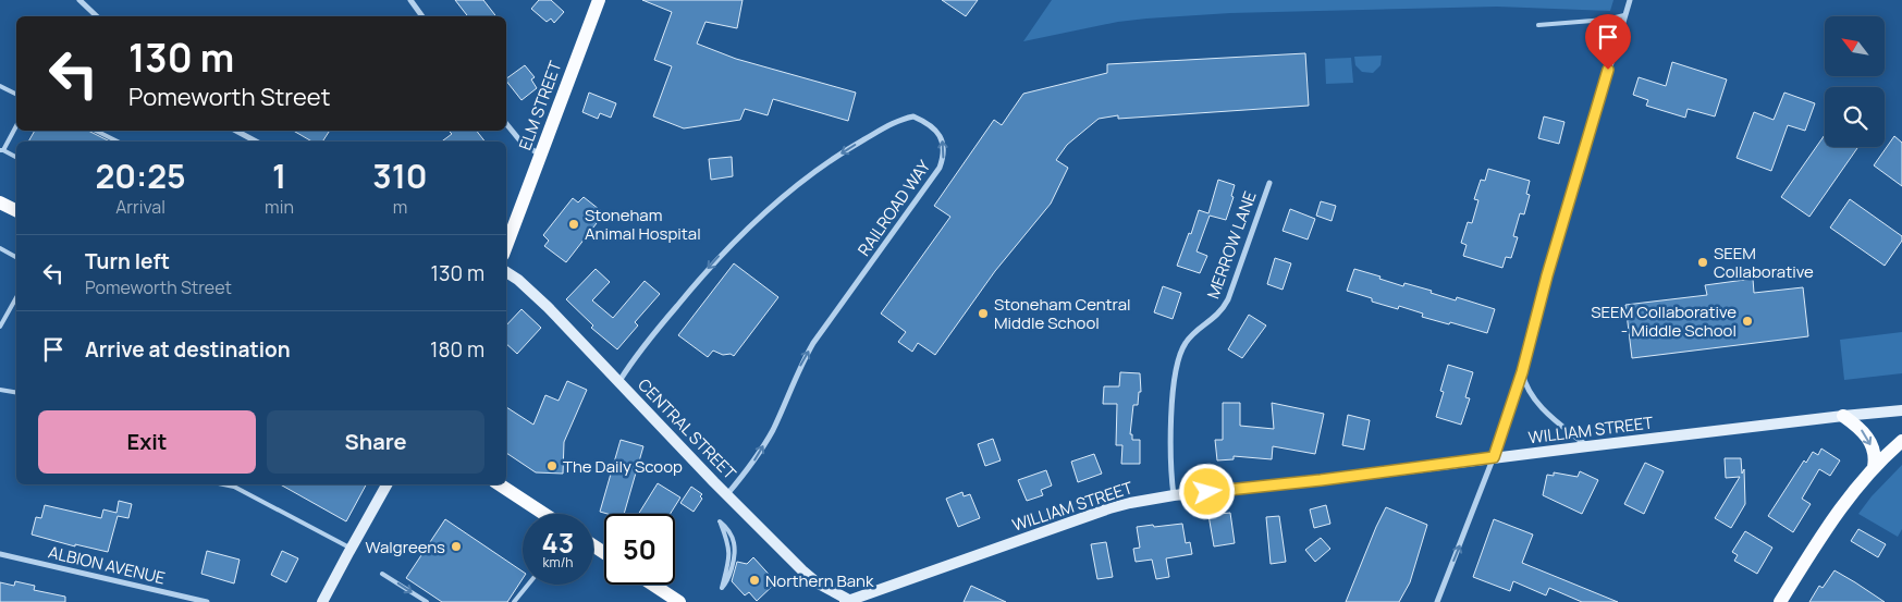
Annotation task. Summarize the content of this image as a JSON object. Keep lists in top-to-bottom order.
{
  "streets": {
    "main road": ["ELM STREET", "CENTRAL STREET", "WILLIAM STREET"],
    "street": ["RAILROAD WAY", "MERROW LANE", "ALBION AVENUE"]
  },
  "crossings": [
    ["RAILROAD WAY", "CENTRAL STREET"],
    ["MERROW LANE", "WILLIAM STREET"],
    ["CENTRAL STREET", "WILLIAM STREET"]
  ],
  "places": [
    "Stoneham Animal Hospital",
    "SEEM Collaborative",
    "Stoneham Central Middle School",
    "SEEM Collaborative - Middle School",
    "The Daily Scoop",
    "Walgreens",
    "Northern Bank"
  ],
  "north": "top left",
  "page": {
    "turn": ["130 m", "Pomeworth Street"],
    "eta": [
      "20:25",
      "Arrival",
      "1",
      "min",
      "310",
      "m"
    ],
    "list": [
      {
        "name": "Turn left",
        "note": "Pomeworth Street",
        "value": "130 m"
      },
      {
        "name": "Arrive at destination",
        "value": "180 m"
      }
    ],
    "buttons": ["Exit", "Share"],
    "speed": "43 km/h",
    "limit": "50"
  }
}
